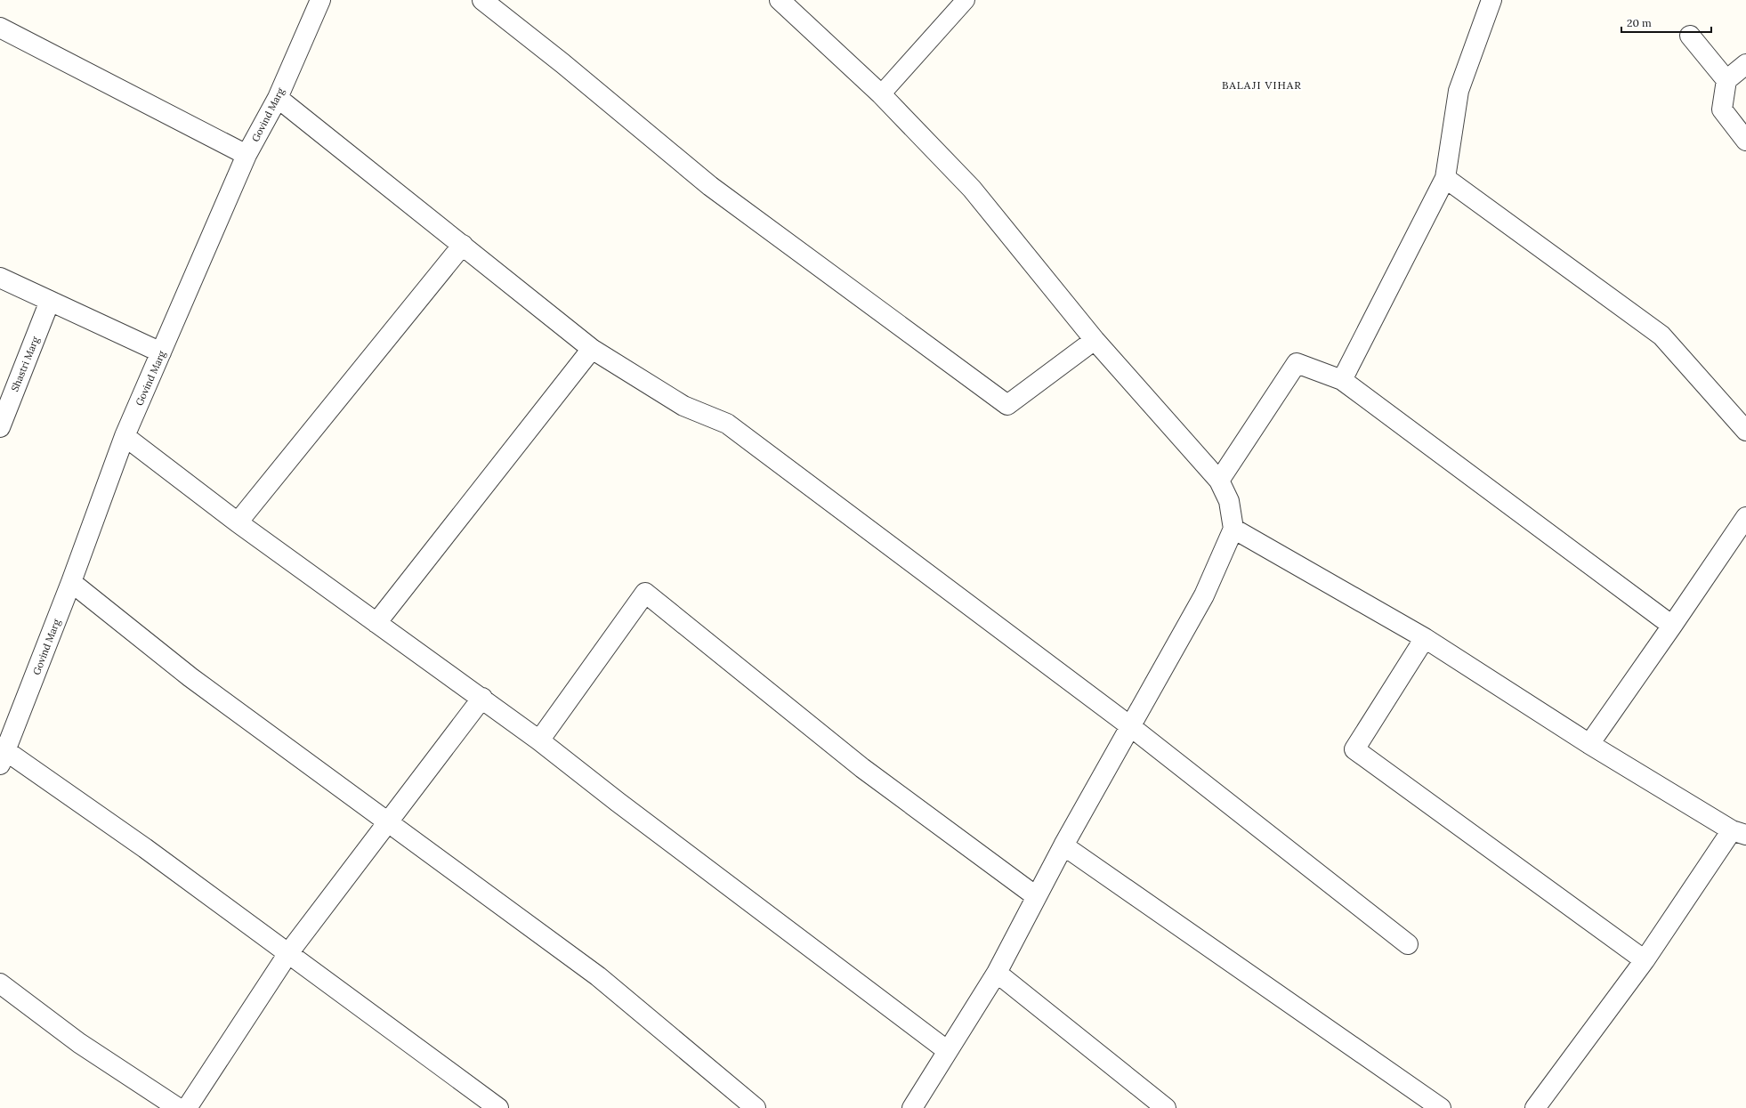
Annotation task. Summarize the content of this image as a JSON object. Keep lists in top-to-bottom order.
{
  "streets": {
    "street": ["Govind Marg", "Shastri Marg"]
  },
  "districts": ["BALAJI VIHAR"],
  "scale_bar": "20 m"
}
